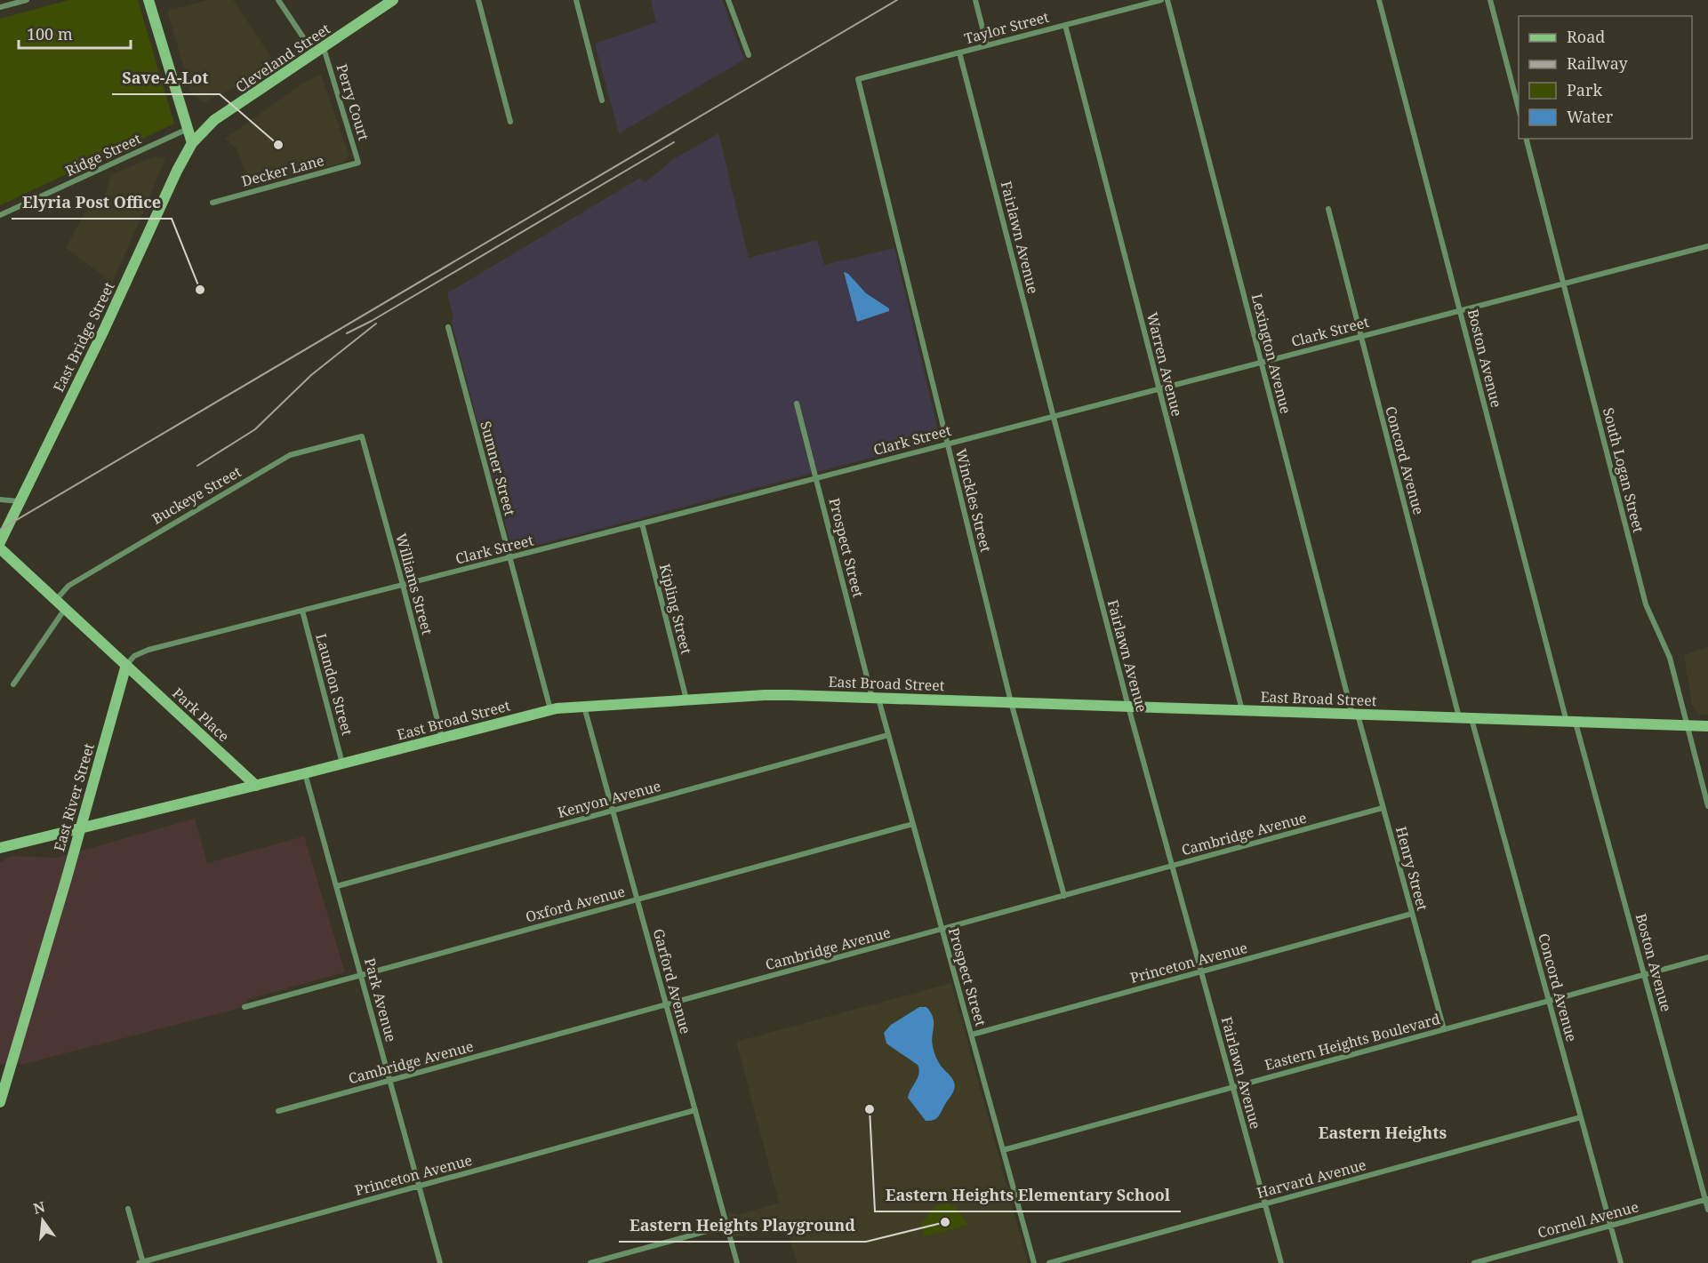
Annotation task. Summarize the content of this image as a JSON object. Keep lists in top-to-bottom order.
{
  "streets": {
    "street": [
      "Taylor Street",
      "Cleveland Street",
      "Perry Court",
      "Ridge Street",
      "Decker Lane",
      "Fairlawn Avenue",
      "Clark Street",
      "East Bridge Street",
      "Lexington Avenue",
      "Boston Avenue",
      "Warren Avenue",
      "Concord Avenue",
      "Sumner Street",
      "South Logan Street",
      "Buckeye Street",
      "Winckles Street",
      "Prospect Street",
      "Williams Street",
      "Kipling Street",
      "East Broad Street",
      "Laundon Street",
      "Park Place",
      "East River Street",
      "Kenyon Avenue",
      "Cambridge Avenue",
      "Henry Street",
      "Oxford Avenue",
      "Princeton Avenue",
      "Garford Avenue",
      "Park Avenue",
      "Eastern Heights Boulevard",
      "Harvard Avenue",
      "Cornell Avenue"
    ]
  },
  "crossings": [
    ["Taylor Street", "Fairlawn Avenue"],
    ["Taylor Street", "Warren Avenue"],
    ["Taylor Street", "Winckles Street"],
    ["Cleveland Street", "Perry Court"],
    ["Cleveland Street", "East Bridge Street"],
    ["Perry Court", "Decker Lane"],
    ["Fairlawn Avenue", "Clark Street"],
    ["Fairlawn Avenue", "East Broad Street"],
    ["Fairlawn Avenue", "Cambridge Avenue"],
    ["Fairlawn Avenue", "Princeton Avenue"],
    ["Fairlawn Avenue", "Eastern Heights Boulevard"],
    ["Fairlawn Avenue", "Harvard Avenue"],
    ["Clark Street", "Lexington Avenue"],
    ["Clark Street", "Boston Avenue"],
    ["Clark Street", "Warren Avenue"],
    ["Clark Street", "Concord Avenue"],
    ["Clark Street", "Sumner Street"],
    ["Clark Street", "South Logan Street"],
    ["Clark Street", "Winckles Street"],
    ["Clark Street", "Prospect Street"],
    ["Clark Street", "Williams Street"],
    ["Clark Street", "Kipling Street"],
    ["Clark Street", "Laundon Street"],
    ["Clark Street", "Park Place"],
    ["Clark Street", "East River Street"],
    ["Lexington Avenue", "East Broad Street"],
    ["Lexington Avenue", "Henry Street"],
    ["Boston Avenue", "East Broad Street"],
    ["Boston Avenue", "Eastern Heights Boulevard"],
    ["Boston Avenue", "Cornell Avenue"],
    ["Warren Avenue", "East Broad Street"],
    ["Concord Avenue", "East Broad Street"],
    ["Concord Avenue", "Eastern Heights Boulevard"],
    ["Concord Avenue", "Harvard Avenue"],
    ["Concord Avenue", "Cornell Avenue"],
    ["Sumner Street", "East Broad Street"],
    ["South Logan Street", "East Broad Street"],
    ["Buckeye Street", "Williams Street"],
    ["Winckles Street", "East Broad Street"],
    ["Winckles Street", "Cambridge Avenue"],
    ["Prospect Street", "East Broad Street"],
    ["Prospect Street", "Kenyon Avenue"],
    ["Prospect Street", "Cambridge Avenue"],
    ["Prospect Street", "Oxford Avenue"],
    ["Prospect Street", "Princeton Avenue"],
    ["Prospect Street", "Eastern Heights Boulevard"],
    ["Williams Street", "East Broad Street"],
    ["Kipling Street", "East Broad Street"],
    ["East Broad Street", "Laundon Street"],
    ["East Broad Street", "Park Place"],
    ["East Broad Street", "East River Street"],
    ["East Broad Street", "Henry Street"],
    ["East Broad Street", "Garford Avenue"],
    ["East Broad Street", "Park Avenue"],
    ["Park Place", "East River Street"],
    ["Kenyon Avenue", "Garford Avenue"],
    ["Kenyon Avenue", "Park Avenue"],
    ["Cambridge Avenue", "Henry Street"],
    ["Cambridge Avenue", "Garford Avenue"],
    ["Cambridge Avenue", "Park Avenue"],
    ["Henry Street", "Princeton Avenue"],
    ["Henry Street", "Eastern Heights Boulevard"],
    ["Oxford Avenue", "Garford Avenue"],
    ["Oxford Avenue", "Park Avenue"],
    ["Princeton Avenue", "Garford Avenue"],
    ["Princeton Avenue", "Park Avenue"]
  ],
  "districts": ["Eastern Heights"],
  "places": [
    "Save-A-Lot",
    "Elyria Post Office",
    "Eastern Heights Elementary School",
    "Eastern Heights Playground"
  ],
  "legend": [
    "Road",
    "Railway",
    "Park",
    "Water"
  ],
  "scale_bar": "100 m",
  "north": "top"
}
